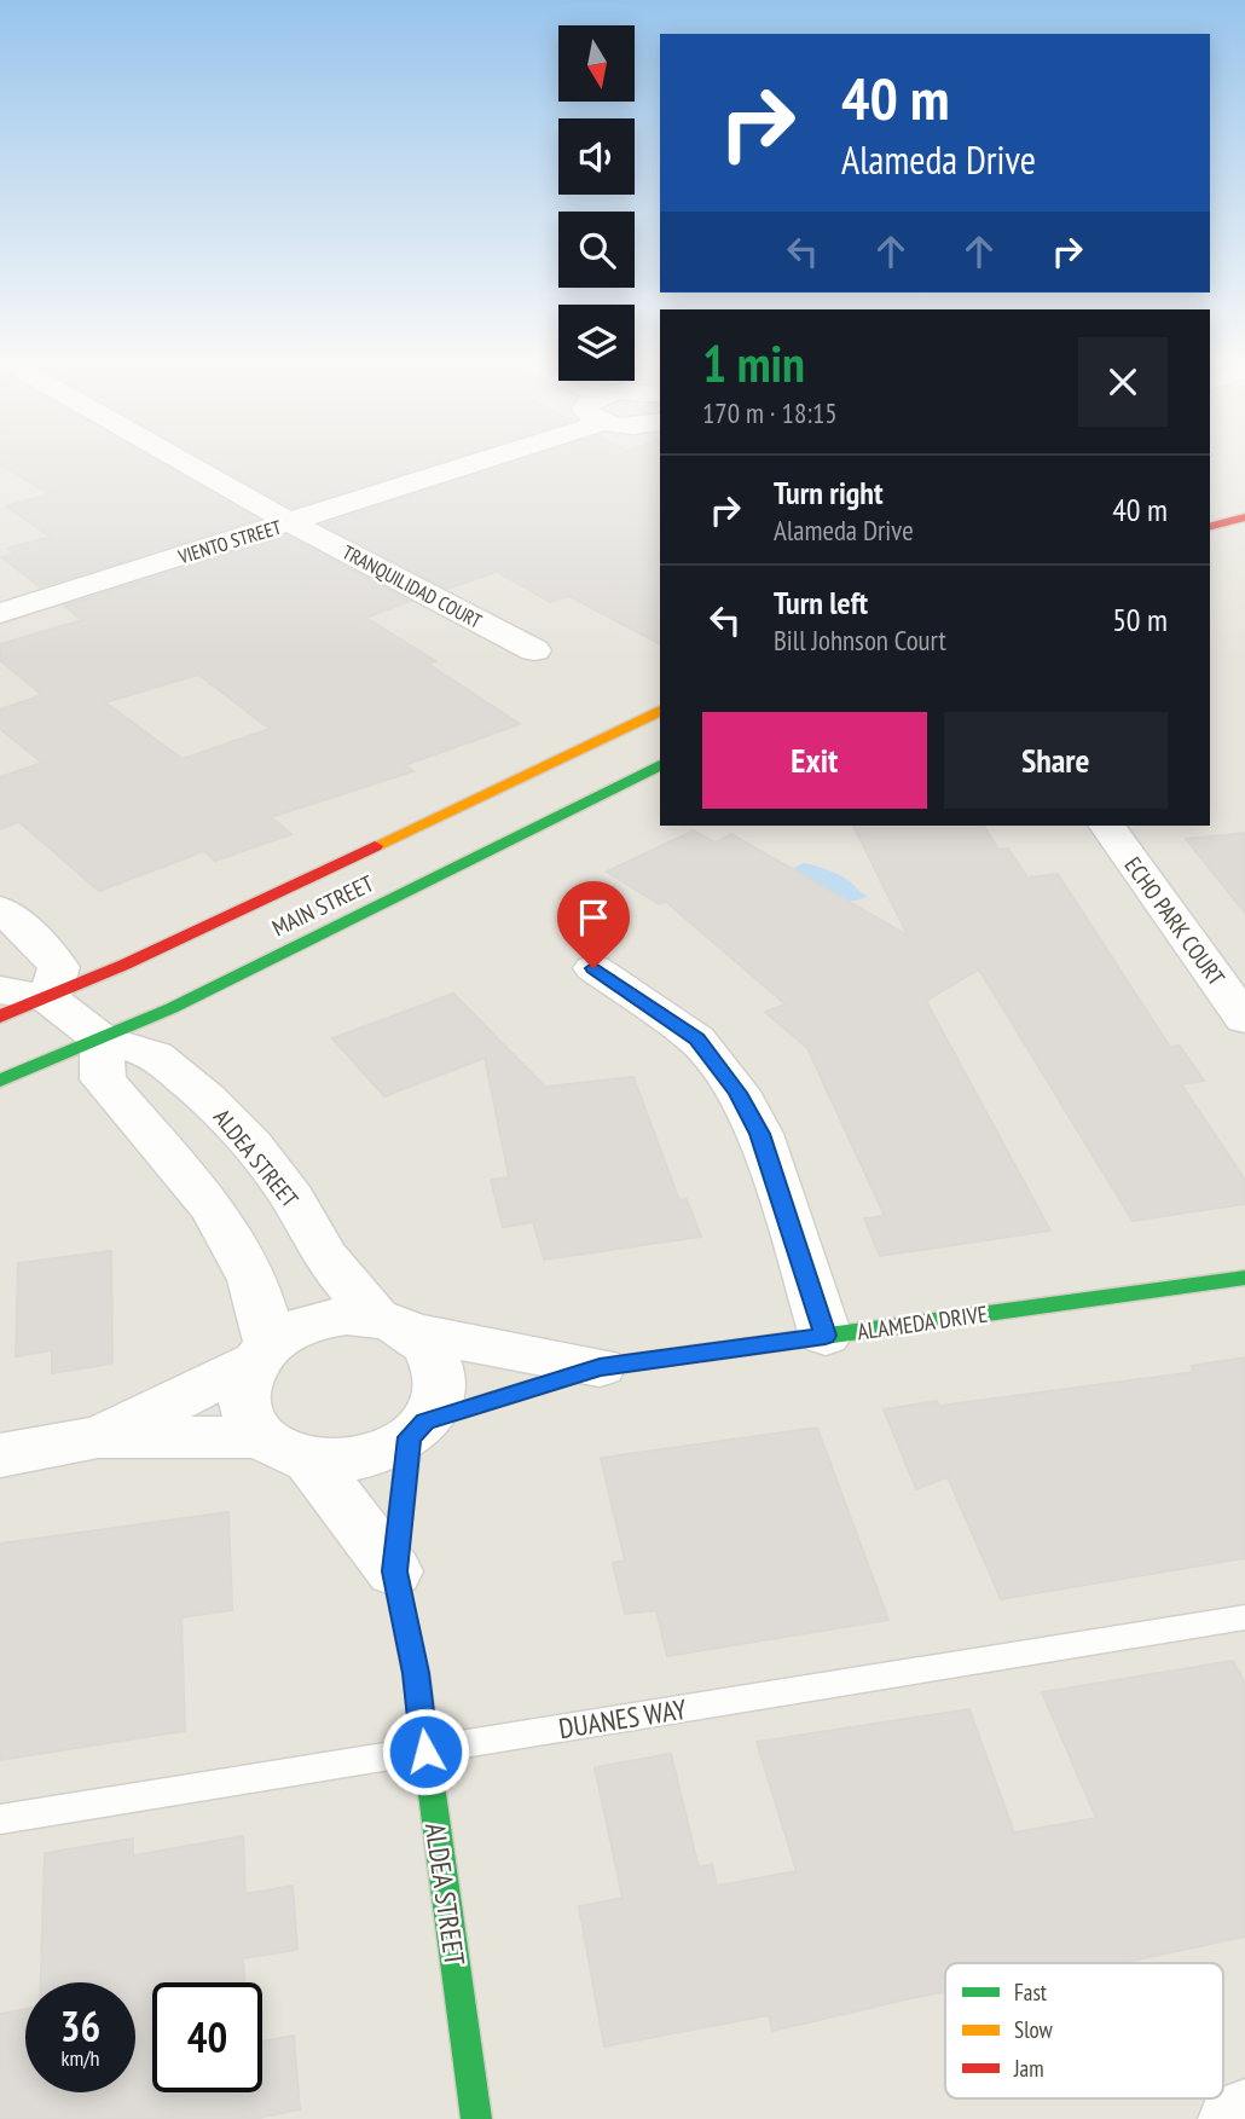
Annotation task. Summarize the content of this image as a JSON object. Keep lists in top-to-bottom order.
{
  "streets": {
    "street": [
      "VIENTO STREET",
      "TRANQUILIDAD COURT",
      "MAIN STREET",
      "ECHO PARK COURT",
      "ALDEA STREET",
      "ALAMEDA DRIVE"
    ],
    "lane": ["DUANES WAY"]
  },
  "crossings": [
    ["VIENTO STREET", "TRANQUILIDAD COURT"],
    ["MAIN STREET", "ALDEA STREET"],
    ["ALDEA STREET", "ALAMEDA DRIVE"],
    ["ALDEA STREET", "DUANES WAY"]
  ],
  "legend": ["Fast", "Slow", "Jam"],
  "north": "bottom",
  "page": {
    "turn": ["40 m", "Alameda Drive"],
    "heading": ["1 min", "170 m · 18:15"],
    "list": [
      {
        "name": "Turn right",
        "note": "Alameda Drive",
        "value": "40 m"
      },
      {
        "name": "Turn left",
        "note": "Bill Johnson Court",
        "value": "50 m"
      }
    ],
    "buttons": ["Exit", "Share"],
    "speed": "36 km/h",
    "limit": "40"
  }
}
